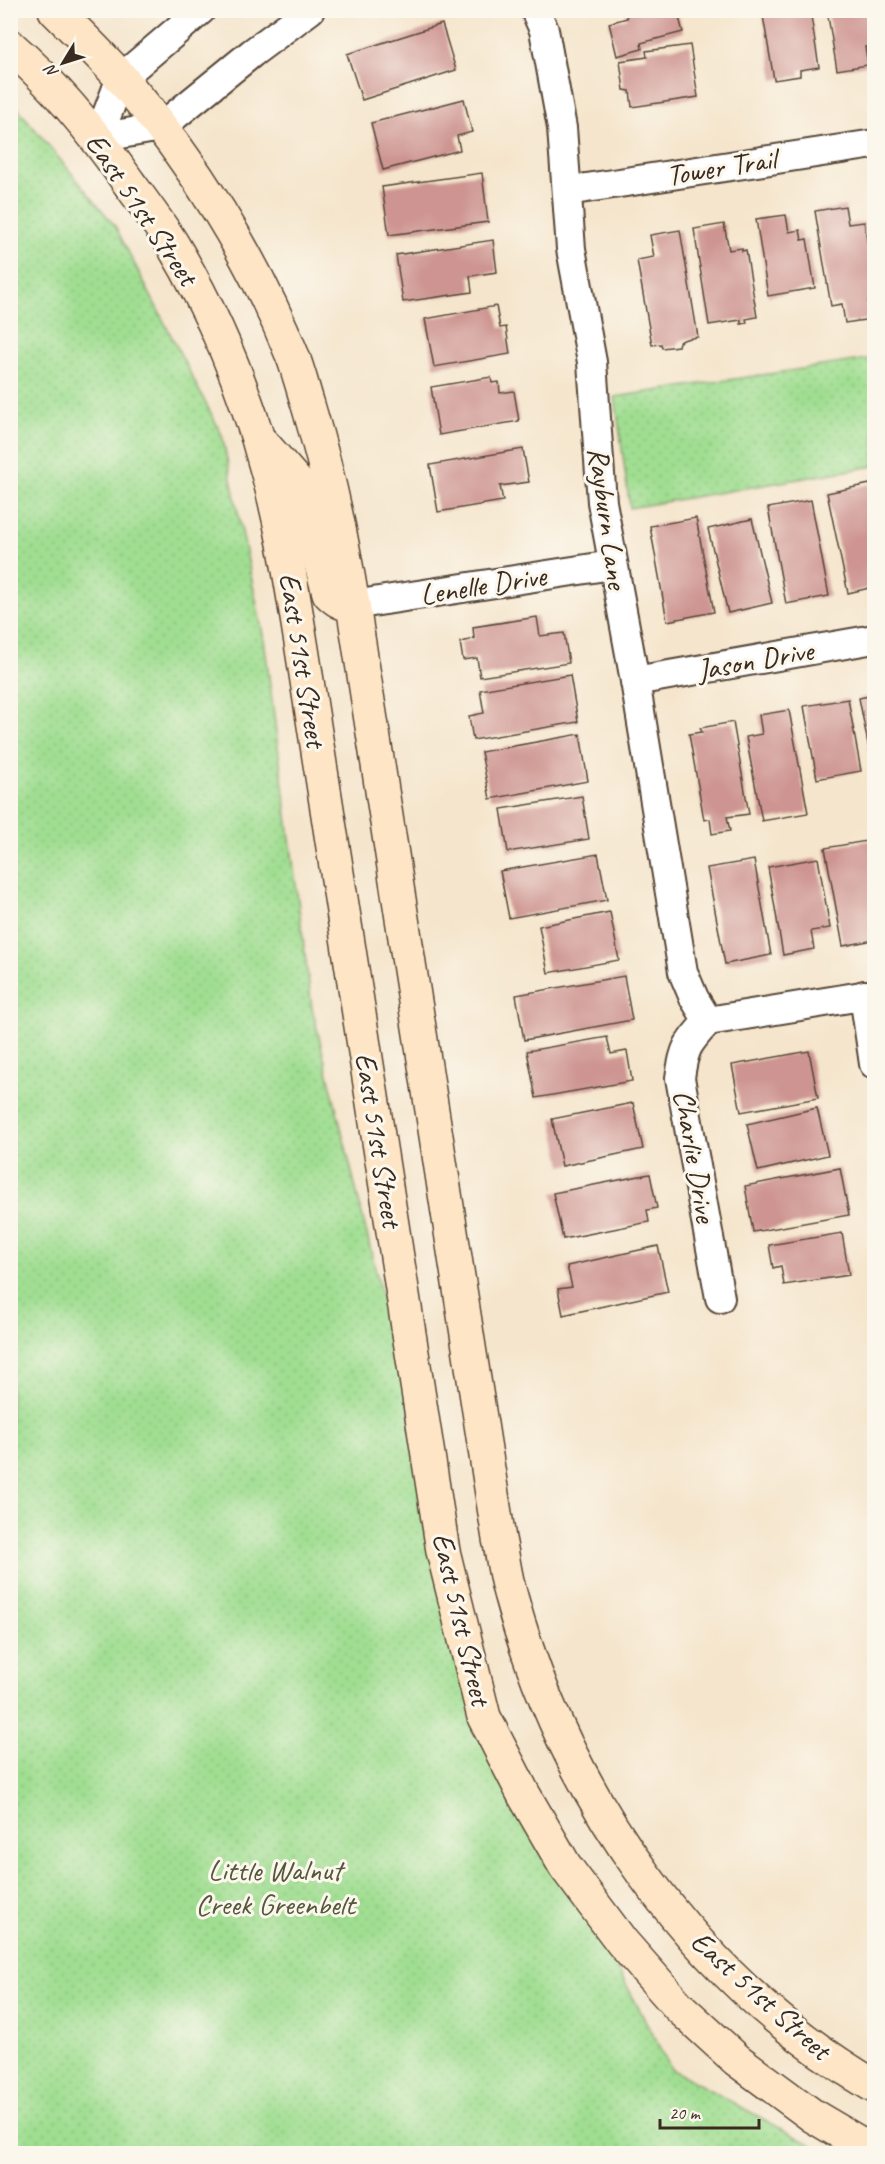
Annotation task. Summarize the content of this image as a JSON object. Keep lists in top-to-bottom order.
{
  "streets": {
    "street": [
      "Tower Trail",
      "East 51st Street",
      "Rayburn Lane",
      "Lenelle Drive",
      "Jason Drive",
      "Charlie Drive"
    ]
  },
  "crossings": [
    ["Tower Trail", "Rayburn Lane"],
    ["East 51st Street", "Lenelle Drive"],
    ["Rayburn Lane", "Lenelle Drive"],
    ["Rayburn Lane", "Jason Drive"],
    ["Rayburn Lane", "Charlie Drive"]
  ],
  "parks": ["Little Walnut Creek Greenbelt"],
  "scale_bar": "20 m",
  "north": "bottom left"
}
